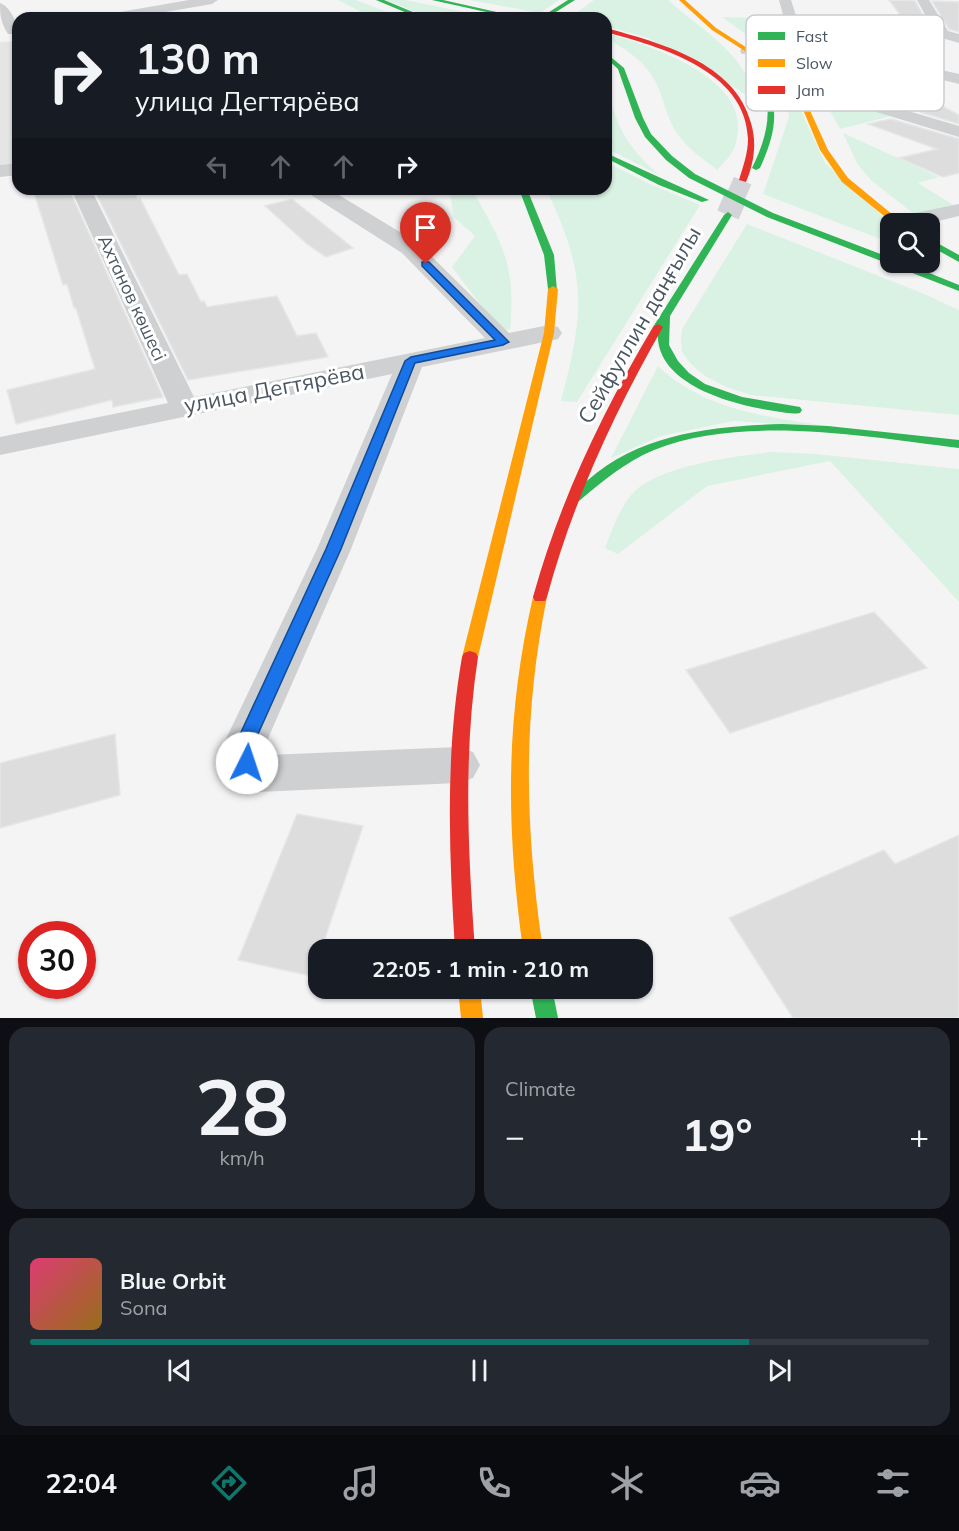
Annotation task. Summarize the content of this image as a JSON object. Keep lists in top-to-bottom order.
{
  "streets": {
    "main road": ["Сейфуллин даңғылы"],
    "street": ["Ахтанов көшесі", "улица Дегтярёва"]
  },
  "crossings": [
    ["Ахтанов көшесі", "улица Дегтярёва"]
  ],
  "legend": ["Fast", "Slow", "Jam"],
  "page": {
    "turn": ["130 m", "улица Дегтярёва"],
    "limit": "30",
    "trip": "22:05 · 1 min · 210 m",
    "tile": [
      ["28", "km/h"],
      "Climate"
    ],
    "heat": ["−", "19°", "+"],
    "song": ["Blue Orbit", "Sona"],
    "tabs": "22:04"
  }
}
